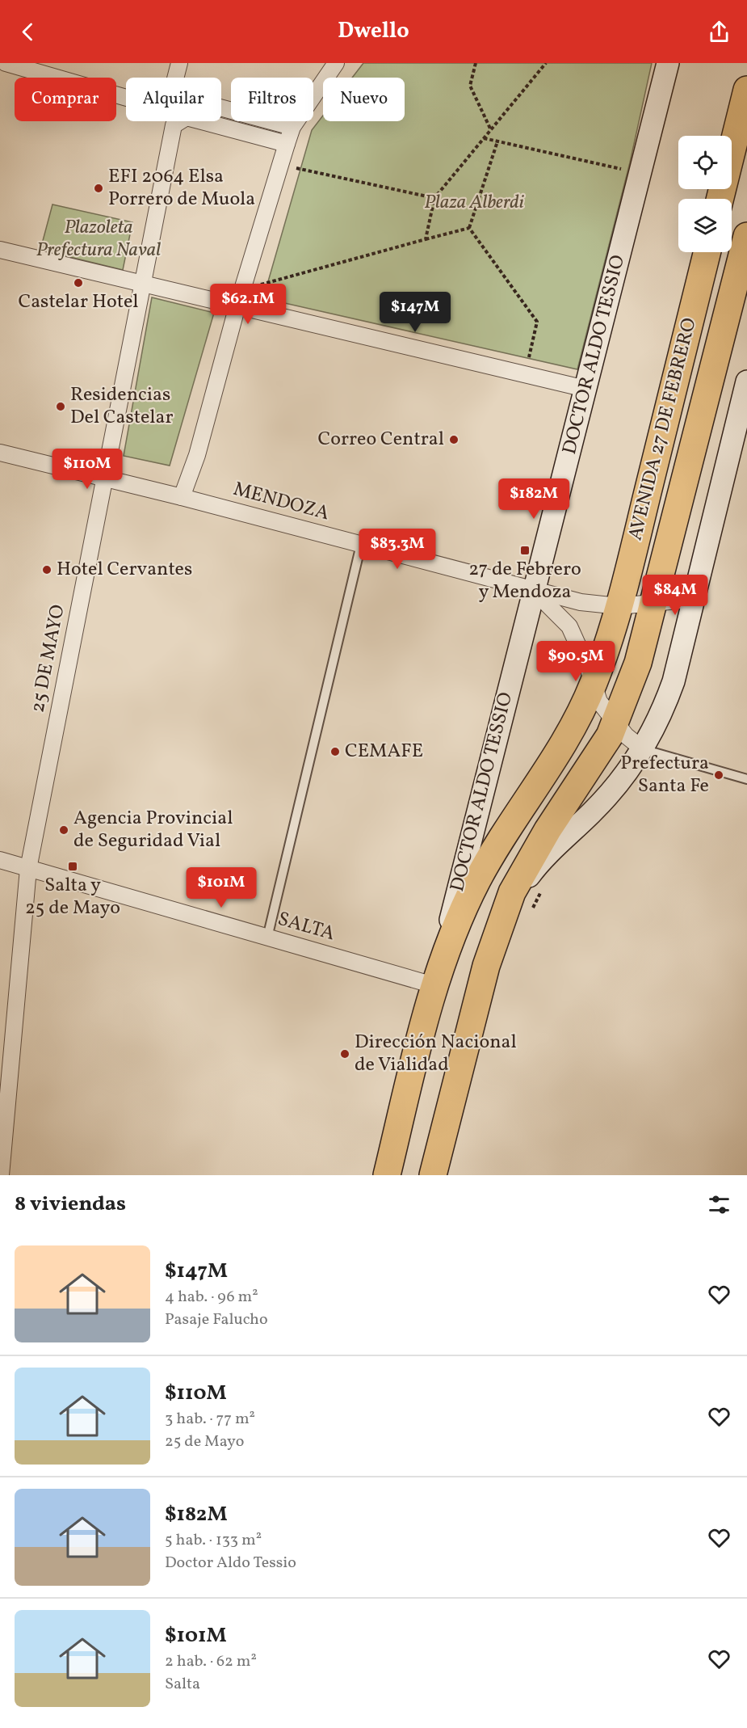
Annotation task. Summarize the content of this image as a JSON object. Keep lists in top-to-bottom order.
{
  "streets": {
    "highway": ["AVENIDA 27 DE FEBRERO"],
    "main road": ["DOCTOR ALDO TESSIO"],
    "street": ["MENDOZA", "25 DE MAYO", "SALTA"]
  },
  "crossings": [
    ["DOCTOR ALDO TESSIO", "AVENIDA 27 DE FEBRERO"],
    ["DOCTOR ALDO TESSIO", "MENDOZA"],
    ["DOCTOR ALDO TESSIO", "SALTA"],
    ["AVENIDA 27 DE FEBRERO", "MENDOZA"],
    ["AVENIDA 27 DE FEBRERO", "SALTA"],
    ["MENDOZA", "25 DE MAYO"],
    ["25 DE MAYO", "SALTA"]
  ],
  "parks": ["Plaza Alberdi", "Plazoleta Prefectura Naval"],
  "places": {
    "other": [
      "EFI 2064 Elsa Porrero de Muola",
      "Castelar Hotel",
      "Residencias Del Castelar",
      "Correo Central",
      "Hotel Cervantes",
      "CEMAFE",
      "Prefectura Santa Fe",
      "Agencia Provincial de Seguridad Vial",
      "Dirección Nacional de Vialidad"
    ],
    "transit": ["27 de Febrero y Mendoza", "Salta y 25 de Mayo"]
  },
  "page": {
    "header": "Dwello",
    "chip": [
      "Comprar",
      "Alquilar",
      "Filtros",
      "Nuevo"
    ],
    "price": [
      "$62.1M",
      "$147M",
      "$110M",
      "$182M",
      "$83.3M",
      "$84M",
      "$90.5M",
      "$101M"
    ],
    "heading": "8 viviendas",
    "list": [
      {
        "name": "$147M",
        "note": "4 hab. · 96 m² · Pasaje Falucho"
      },
      {
        "name": "$110M",
        "note": "3 hab. · 77 m² · 25 de Mayo"
      },
      {
        "name": "$182M",
        "note": "5 hab. · 133 m² · Doctor Aldo Tessio"
      },
      {
        "name": "$101M",
        "note": "2 hab. · 62 m² · Salta"
      }
    ]
  }
}
